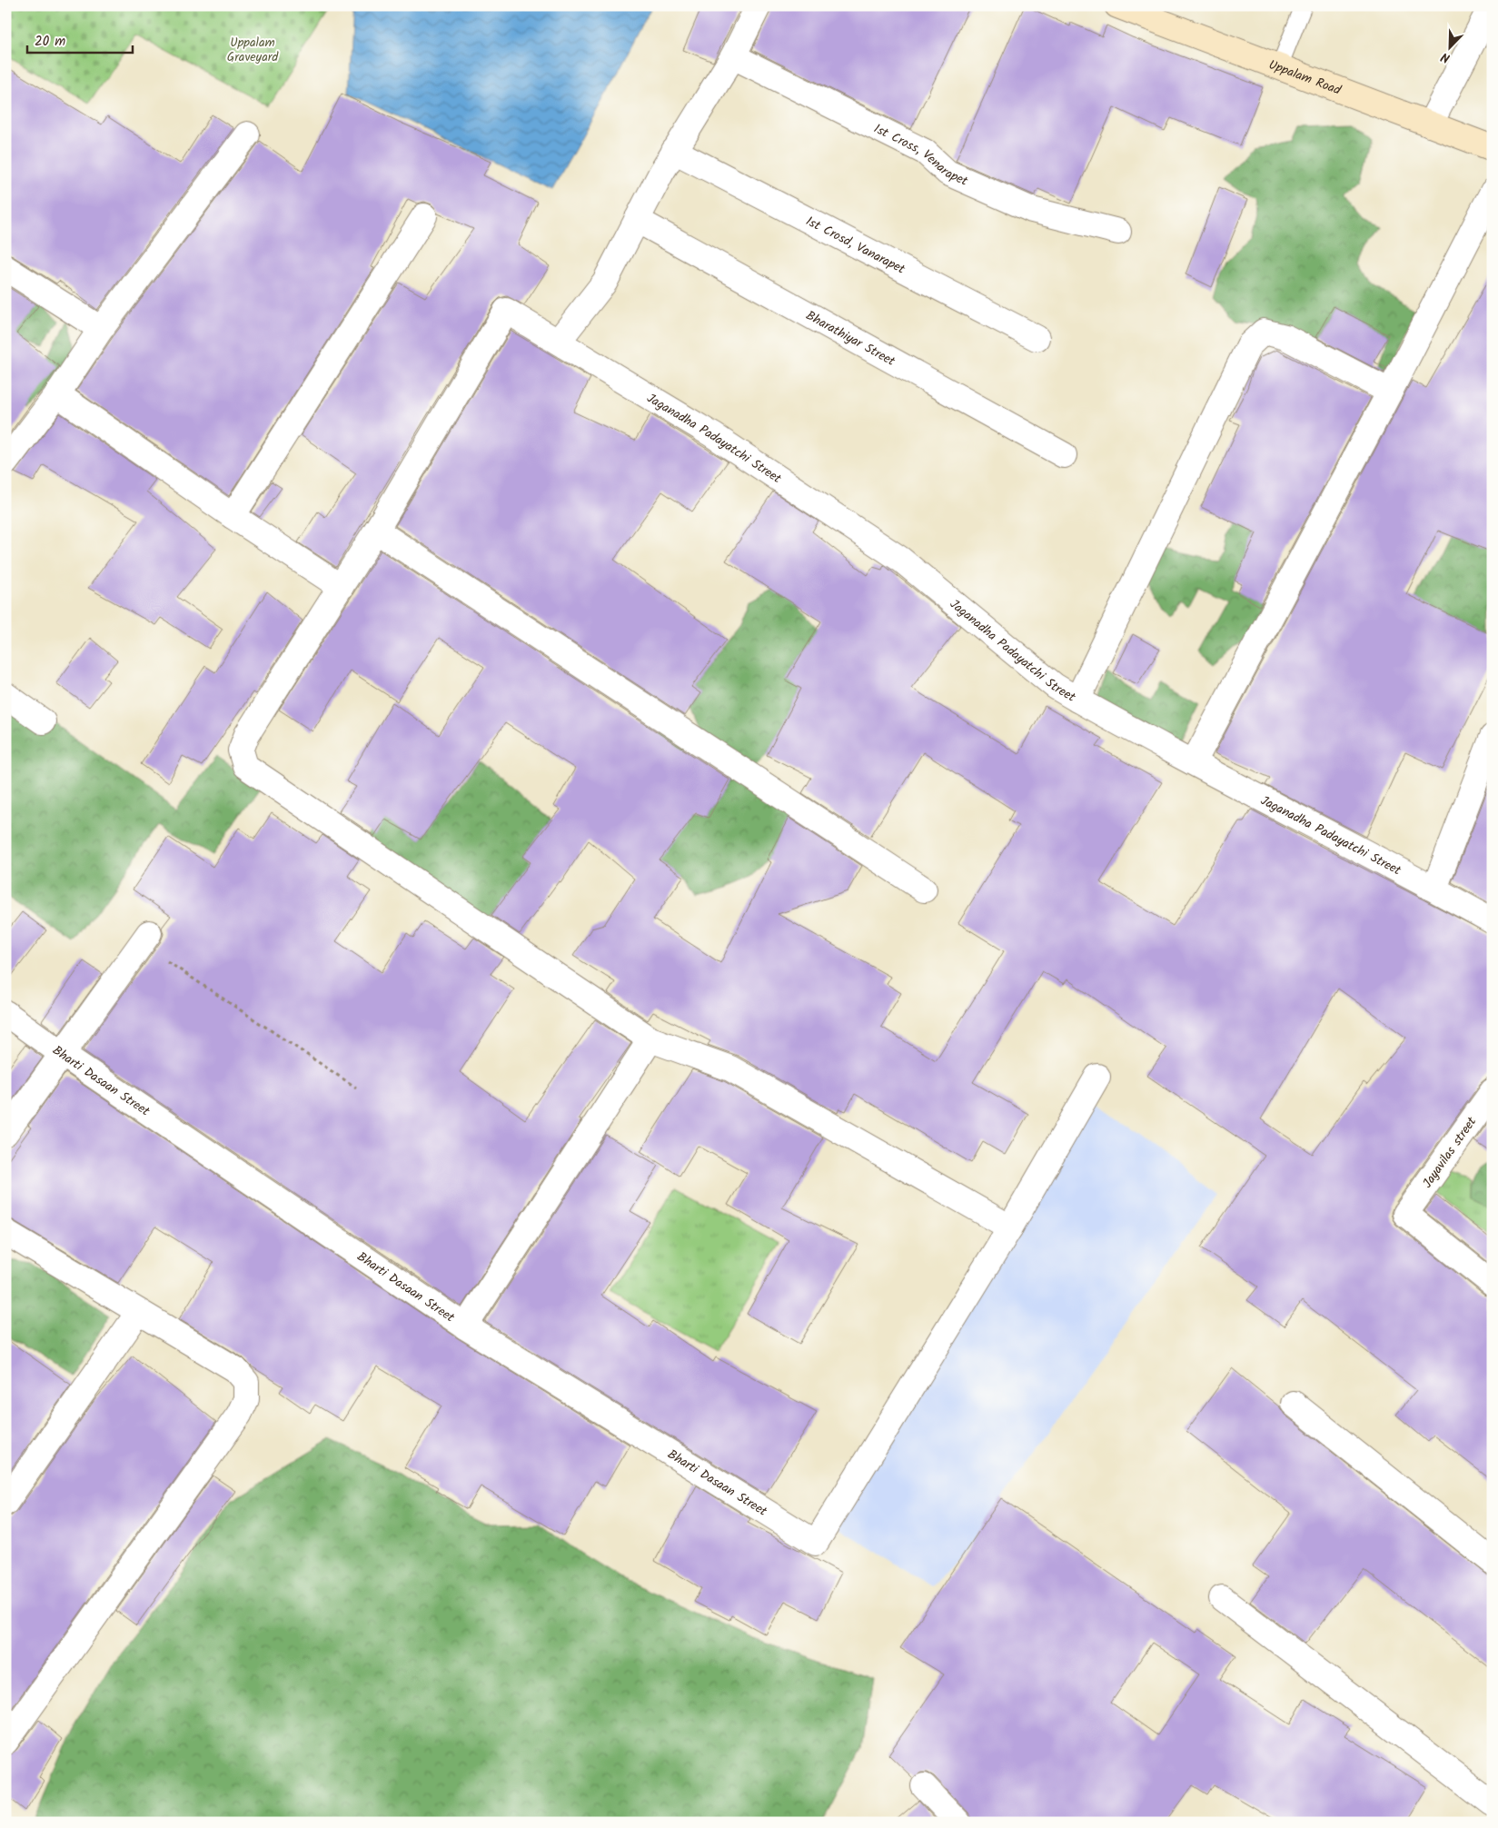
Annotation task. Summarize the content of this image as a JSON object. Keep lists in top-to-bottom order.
{
  "streets": {
    "main road": ["Uppalam Road"],
    "street": [
      "1st Cross, Venarapet",
      "1st Crosd, Vanarapet",
      "Bharathiyar Street",
      "Jaganadha Padayatchi Street",
      "Bharti Dasaan Street",
      "Jayavilas street"
    ]
  },
  "parks": ["Uppalam Graveyard"],
  "scale_bar": "20 m",
  "north": "bottom left"
}
